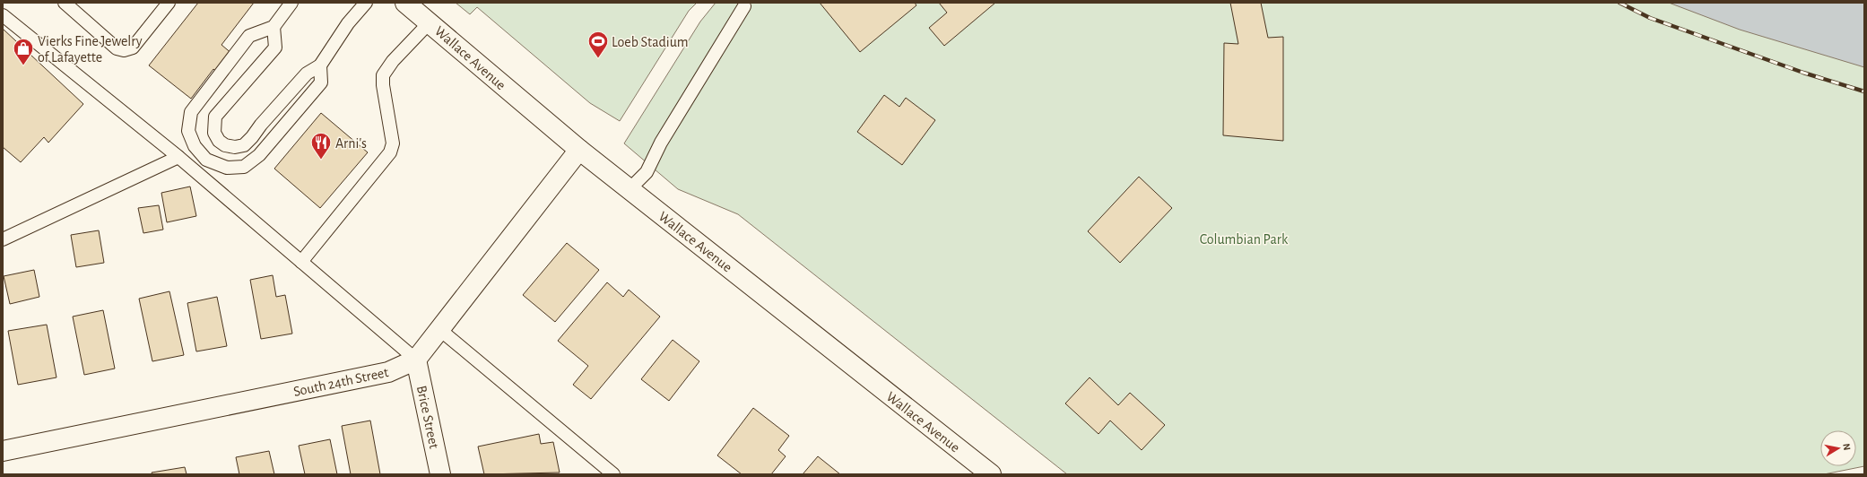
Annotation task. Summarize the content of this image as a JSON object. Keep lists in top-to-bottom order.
{
  "streets": {
    "street": ["Wallace Avenue", "South 24th Street", "Brice Street"]
  },
  "crossings": [
    ["Wallace Avenue", "South 24th Street"],
    ["South 24th Street", "Brice Street"]
  ],
  "parks": ["Columbian Park"],
  "places": {
    "sports": ["Loeb Stadium"],
    "shop": ["Vierks Fine Jewelry of Lafayette"],
    "restaurant": ["Arni's"]
  },
  "north": "right"
}
